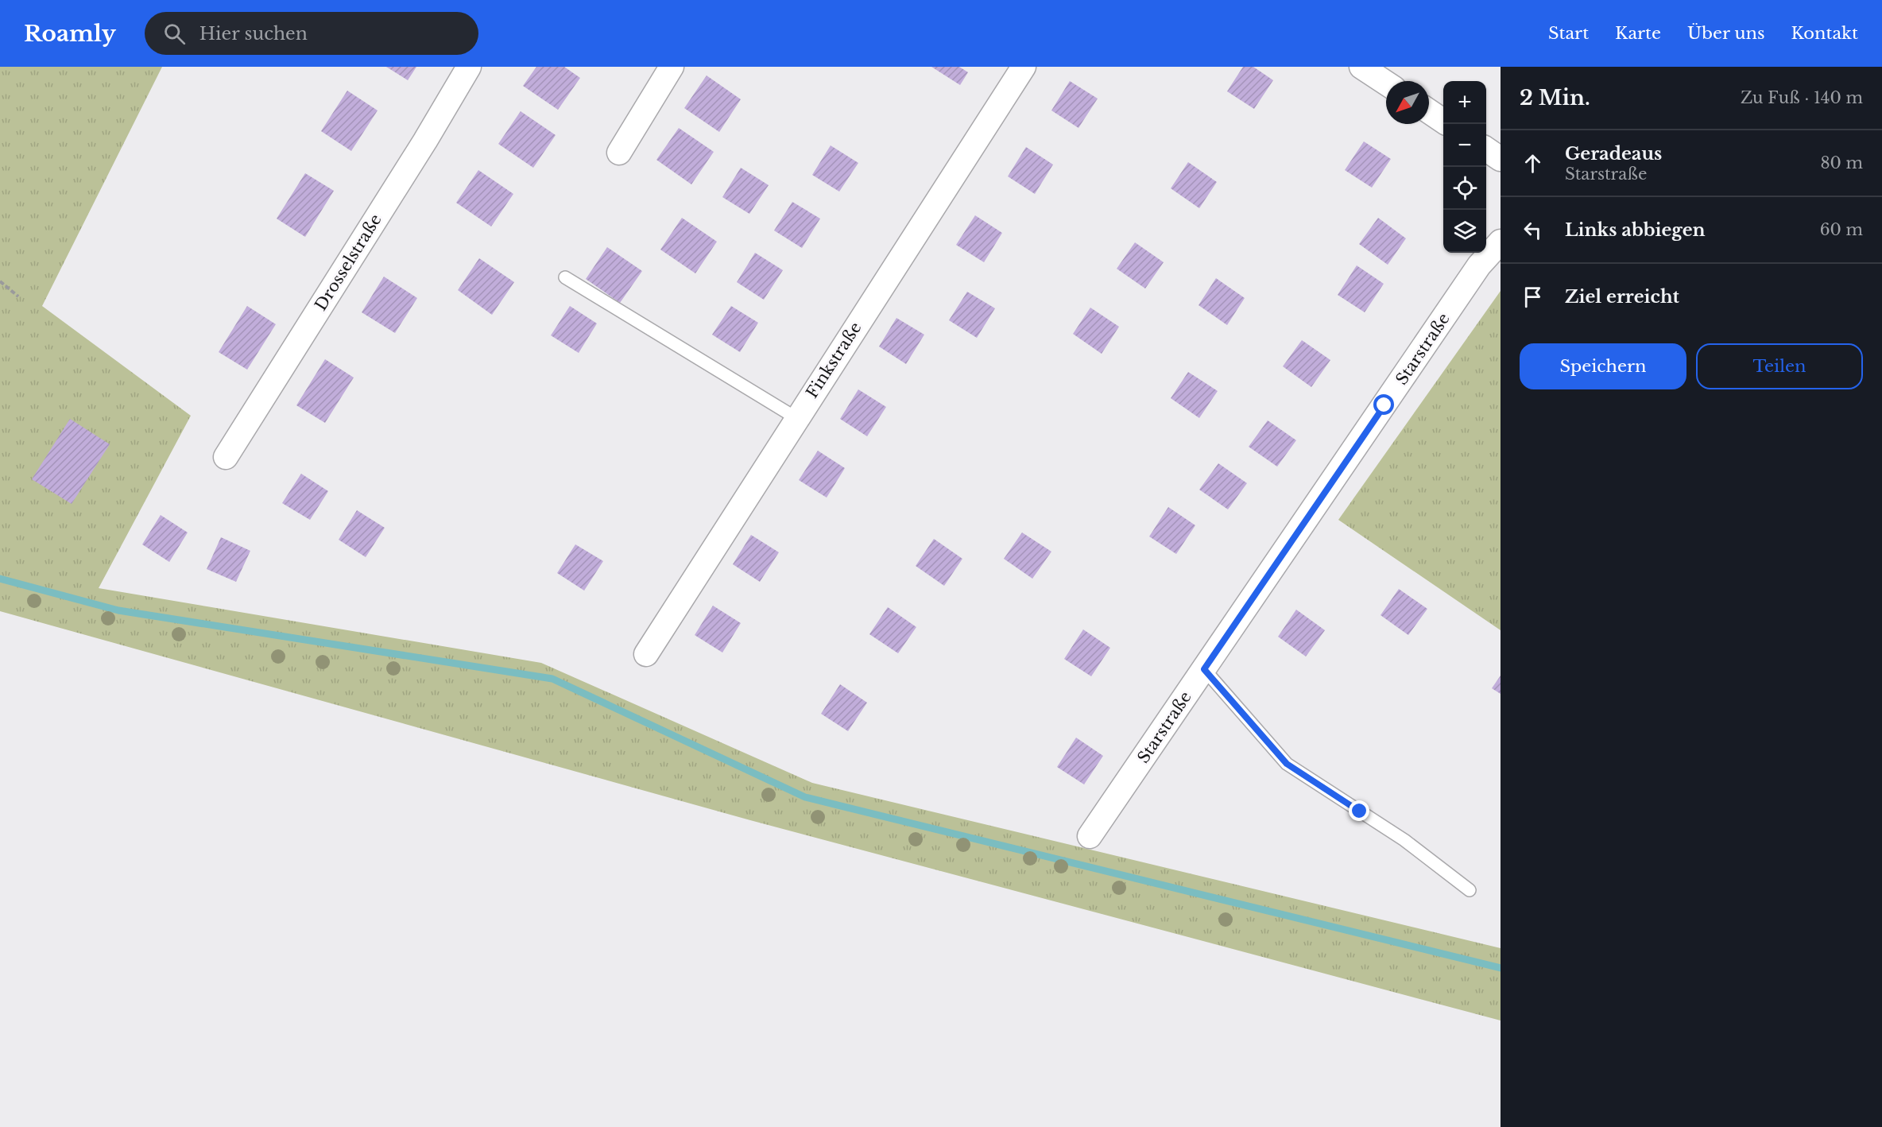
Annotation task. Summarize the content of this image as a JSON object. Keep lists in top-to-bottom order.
{
  "streets": {
    "street": ["Drosselstraße", "Starstraße", "Finkstraße"]
  },
  "north": "bottom left",
  "page": {
    "header": "Roamly",
    "search": "Hier suchen",
    "nav": [
      "Start",
      "Karte",
      "Über uns",
      "Kontakt"
    ],
    "heading": ["2 Min.", "Zu Fuß · 140 m"],
    "map_buttons": ["+", "−"],
    "list": [
      ["Geradeaus", "Starstraße", "80 m"],
      ["Links abbiegen", "60 m"],
      "Ziel erreicht"
    ],
    "buttons": ["Speichern", "Teilen"]
  }
}
